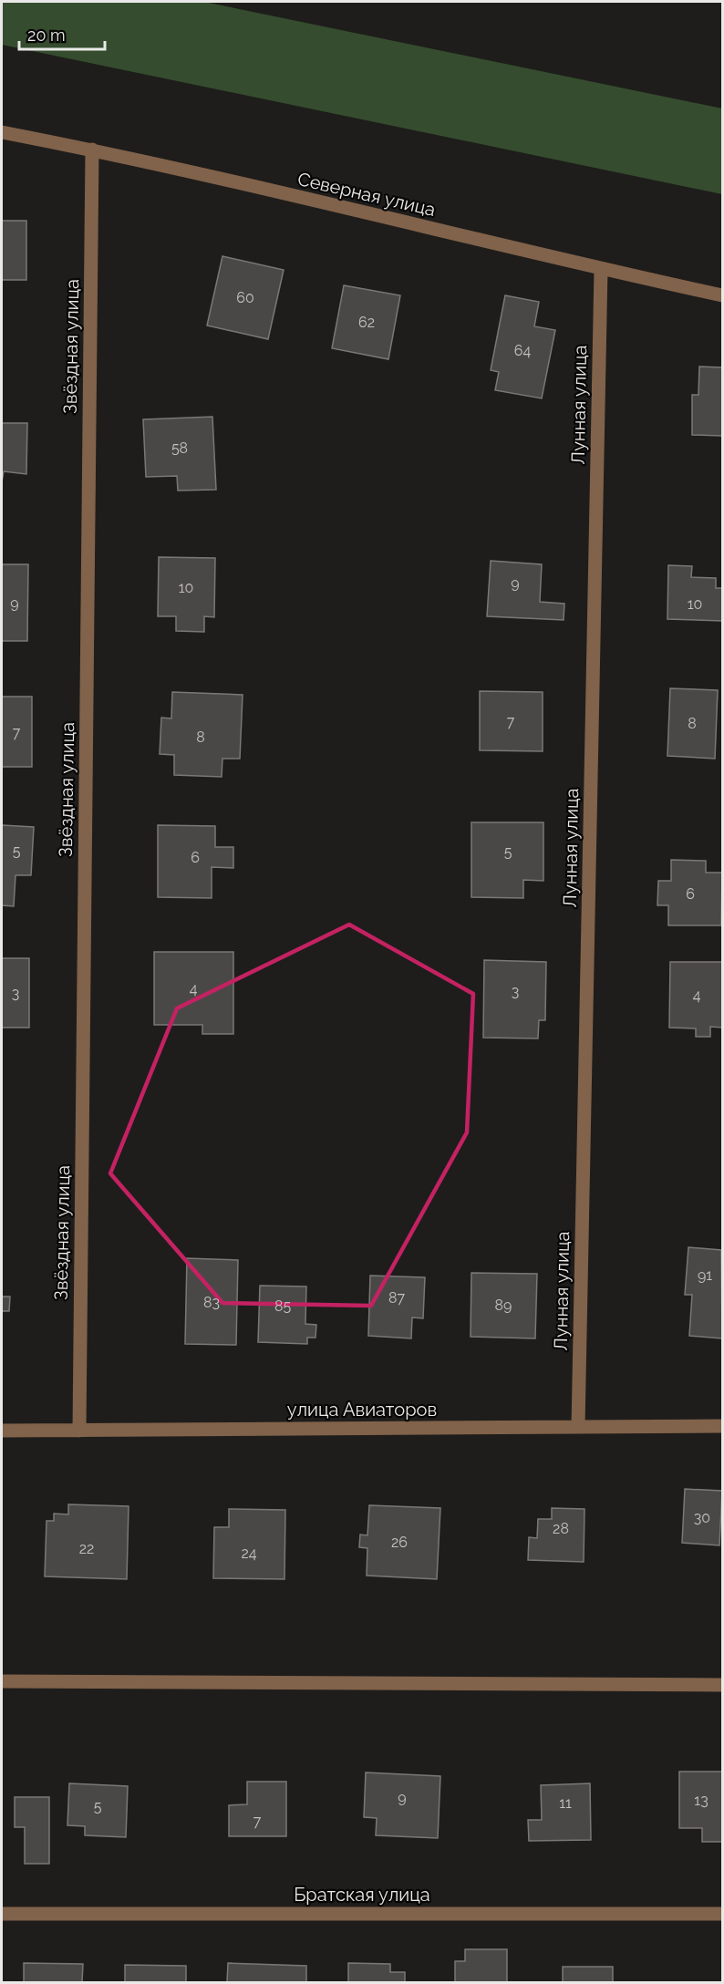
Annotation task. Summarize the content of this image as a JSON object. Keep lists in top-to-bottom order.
{
  "streets": {
    "street": [
      "Северная улица",
      "Звёздная улица",
      "Лунная улица",
      "улица Авиаторов",
      "Братская улица"
    ]
  },
  "crossings": [
    ["Северная улица", "Звёздная улица"],
    ["Северная улица", "Лунная улица"],
    ["Звёздная улица", "улица Авиаторов"],
    ["Лунная улица", "улица Авиаторов"]
  ],
  "house_numbers": [
    "60",
    "62",
    "64",
    "58",
    "9",
    "10",
    "9",
    "10",
    "7",
    "8",
    "7",
    "8",
    "5",
    "5",
    "6",
    "6",
    "4",
    "3",
    "3",
    "4",
    "91",
    "87",
    "83",
    "89",
    "85",
    "30",
    "28",
    "26",
    "22",
    "24",
    "9",
    "13",
    "11",
    "5",
    "7"
  ],
  "scale_bar": "20 m"
}
